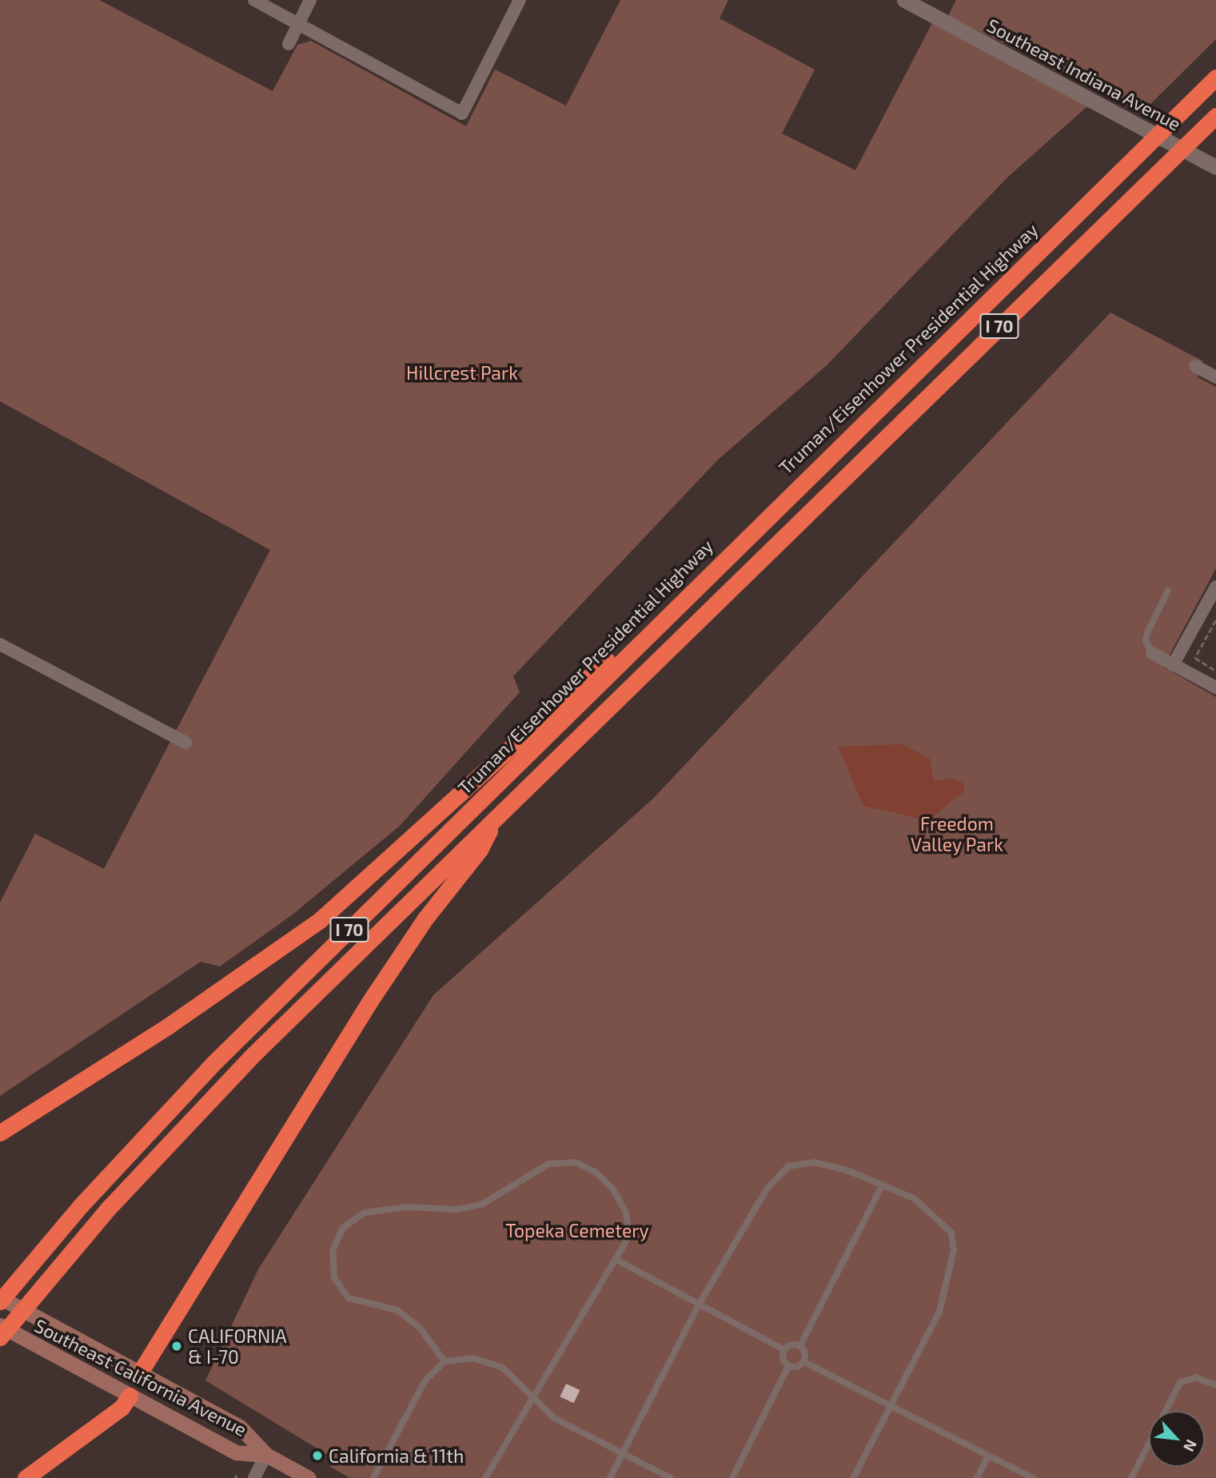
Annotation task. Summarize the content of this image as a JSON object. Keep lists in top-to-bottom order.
{
  "streets": {
    "highway": ["I 70", "Truman/Eisenhower Presidential Highway"],
    "main road": ["Southeast California Avenue"],
    "street": ["Southeast Indiana Avenue"]
  },
  "parks": ["Hillcrest Park", "Freedom Valley Park", "Topeka Cemetery"],
  "places": ["CALIFORNIA & I-70", "California & 11th"],
  "north": "bottom right"
}
